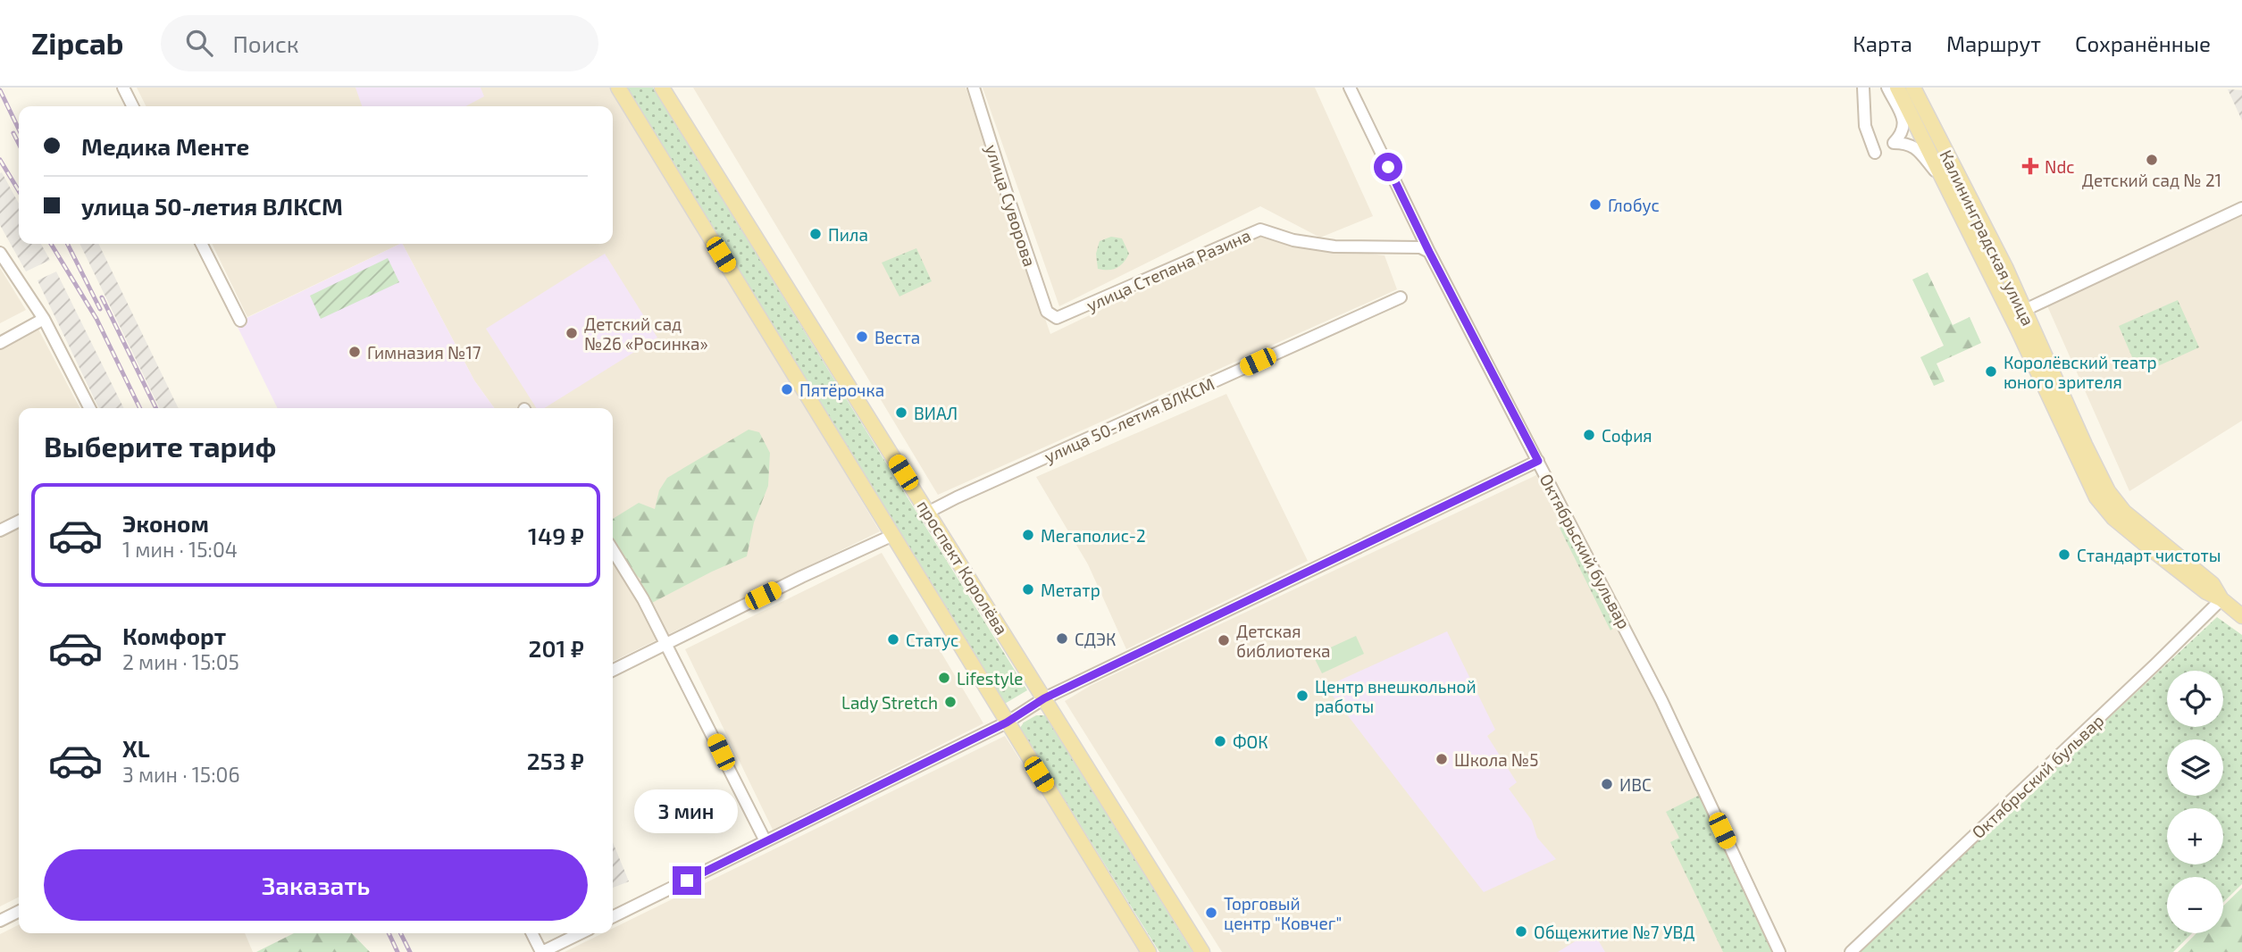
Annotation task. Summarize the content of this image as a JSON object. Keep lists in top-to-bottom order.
{
  "streets": {
    "main road": ["Калининградская улица", "проспект Королёва"],
    "street": [
      "улица Суворова",
      "улица Степана Разина",
      "улица 50-летия ВЛКСМ",
      "Октябрьский бульвар"
    ]
  },
  "crossings": [
    ["улица Суворова", "улица Степана Разина"],
    ["Калининградская улица", "Октябрьский бульвар"],
    ["улица Степана Разина", "Октябрьский бульвар"],
    ["улица 50-летия ВЛКСМ", "проспект Королёва"]
  ],
  "places": {
    "other": [
      "Детский сад № 21",
      "Глобус",
      "Пила",
      "Детский сад №26 «Росинка»",
      "Веста",
      "Гимназия №17",
      "Королёвский театр юного зрителя",
      "Пятёрочка",
      "ВИАЛ",
      "София",
      "Мегаполис-2",
      "Стандарт чистоты",
      "Метатр",
      "СДЭК",
      "Статус",
      "Детская библиотека",
      "Lifestyle",
      "Центр внешкольной работы",
      "Lady Stretch",
      "ФОК",
      "Школа №5",
      "ИВС",
      "Торговый центр \"Ковчег\"",
      "Общежитие №7 УВД"
    ],
    "health": ["Ndc"]
  },
  "page": {
    "header": "Zipcab",
    "search": "Поиск",
    "nav": ["Карта", "Маршрут", "Сохранённые"],
    "banner": ["Медика Менте", "улица 50-летия ВЛКСМ"],
    "heading": "Выберите тариф",
    "list": [
      {
        "name": "Эконом",
        "note": "1 мин · 15:04",
        "value": "149 ₽"
      },
      {
        "name": "Комфорт",
        "note": "2 мин · 15:05",
        "value": "201 ₽"
      },
      {
        "name": "XL",
        "note": "3 мин · 15:06",
        "value": "253 ₽"
      }
    ],
    "map_buttons": ["+", "−"],
    "bubble": "3 мин",
    "buttons": "Заказать"
  }
}
